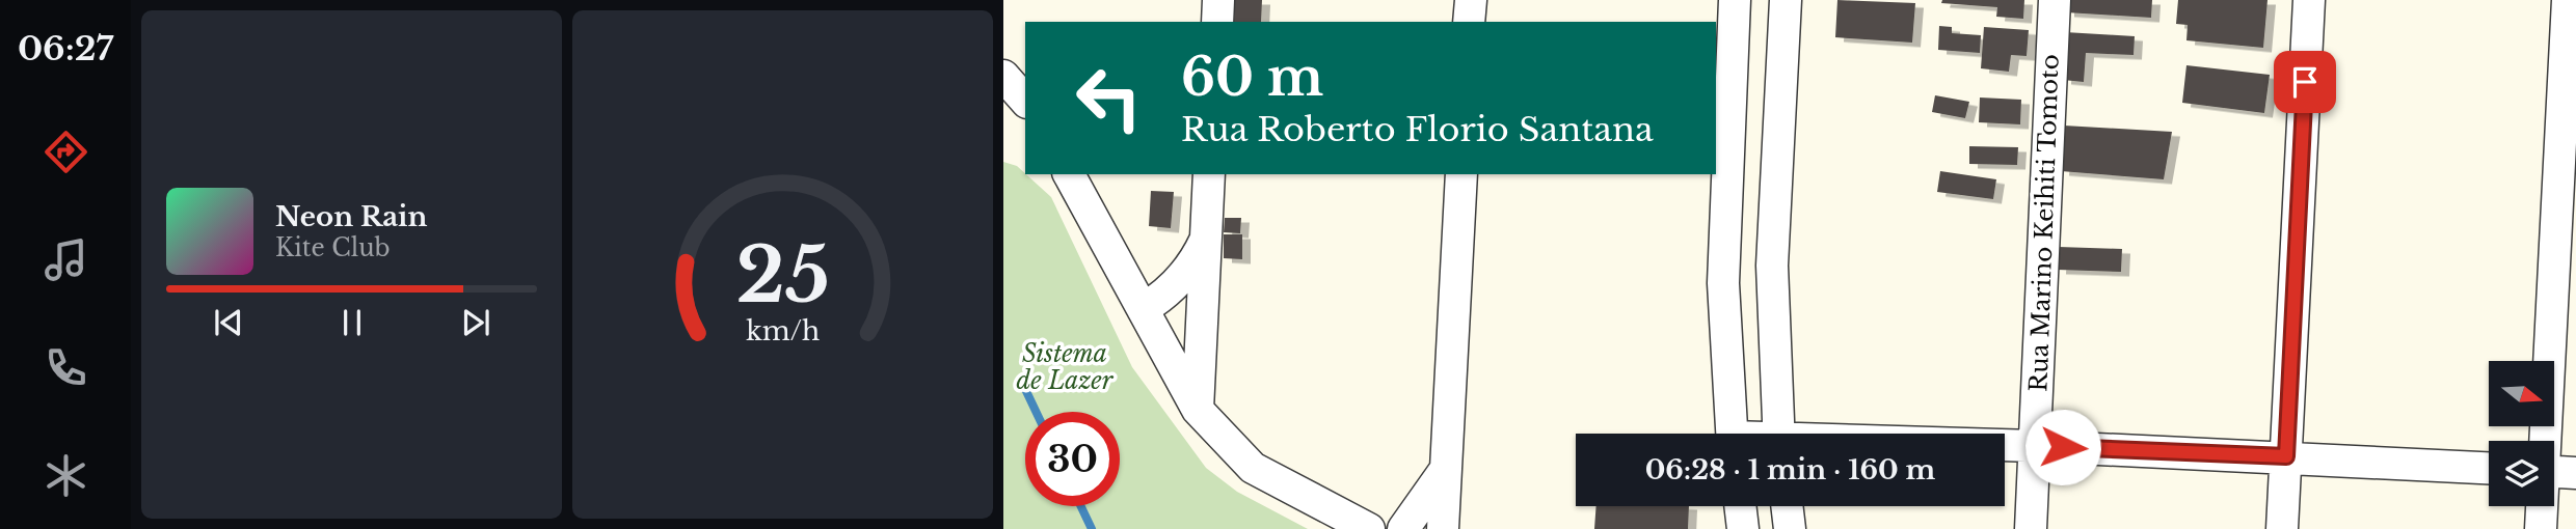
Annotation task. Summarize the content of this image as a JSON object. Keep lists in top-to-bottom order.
{
  "streets": {
    "street": ["Rua Marino Keihiti Tomoto"]
  },
  "parks": ["Sistema de Lazer"],
  "north": "right",
  "page": {
    "tabs": "06:27",
    "turn": ["60 m", "Rua Roberto Florio Santana"],
    "song": ["Neon Rain", "Kite Club"],
    "limit": "30",
    "trip": "06:28 · 1 min · 160 m",
    "gauge": ["25", "km/h"]
  }
}
